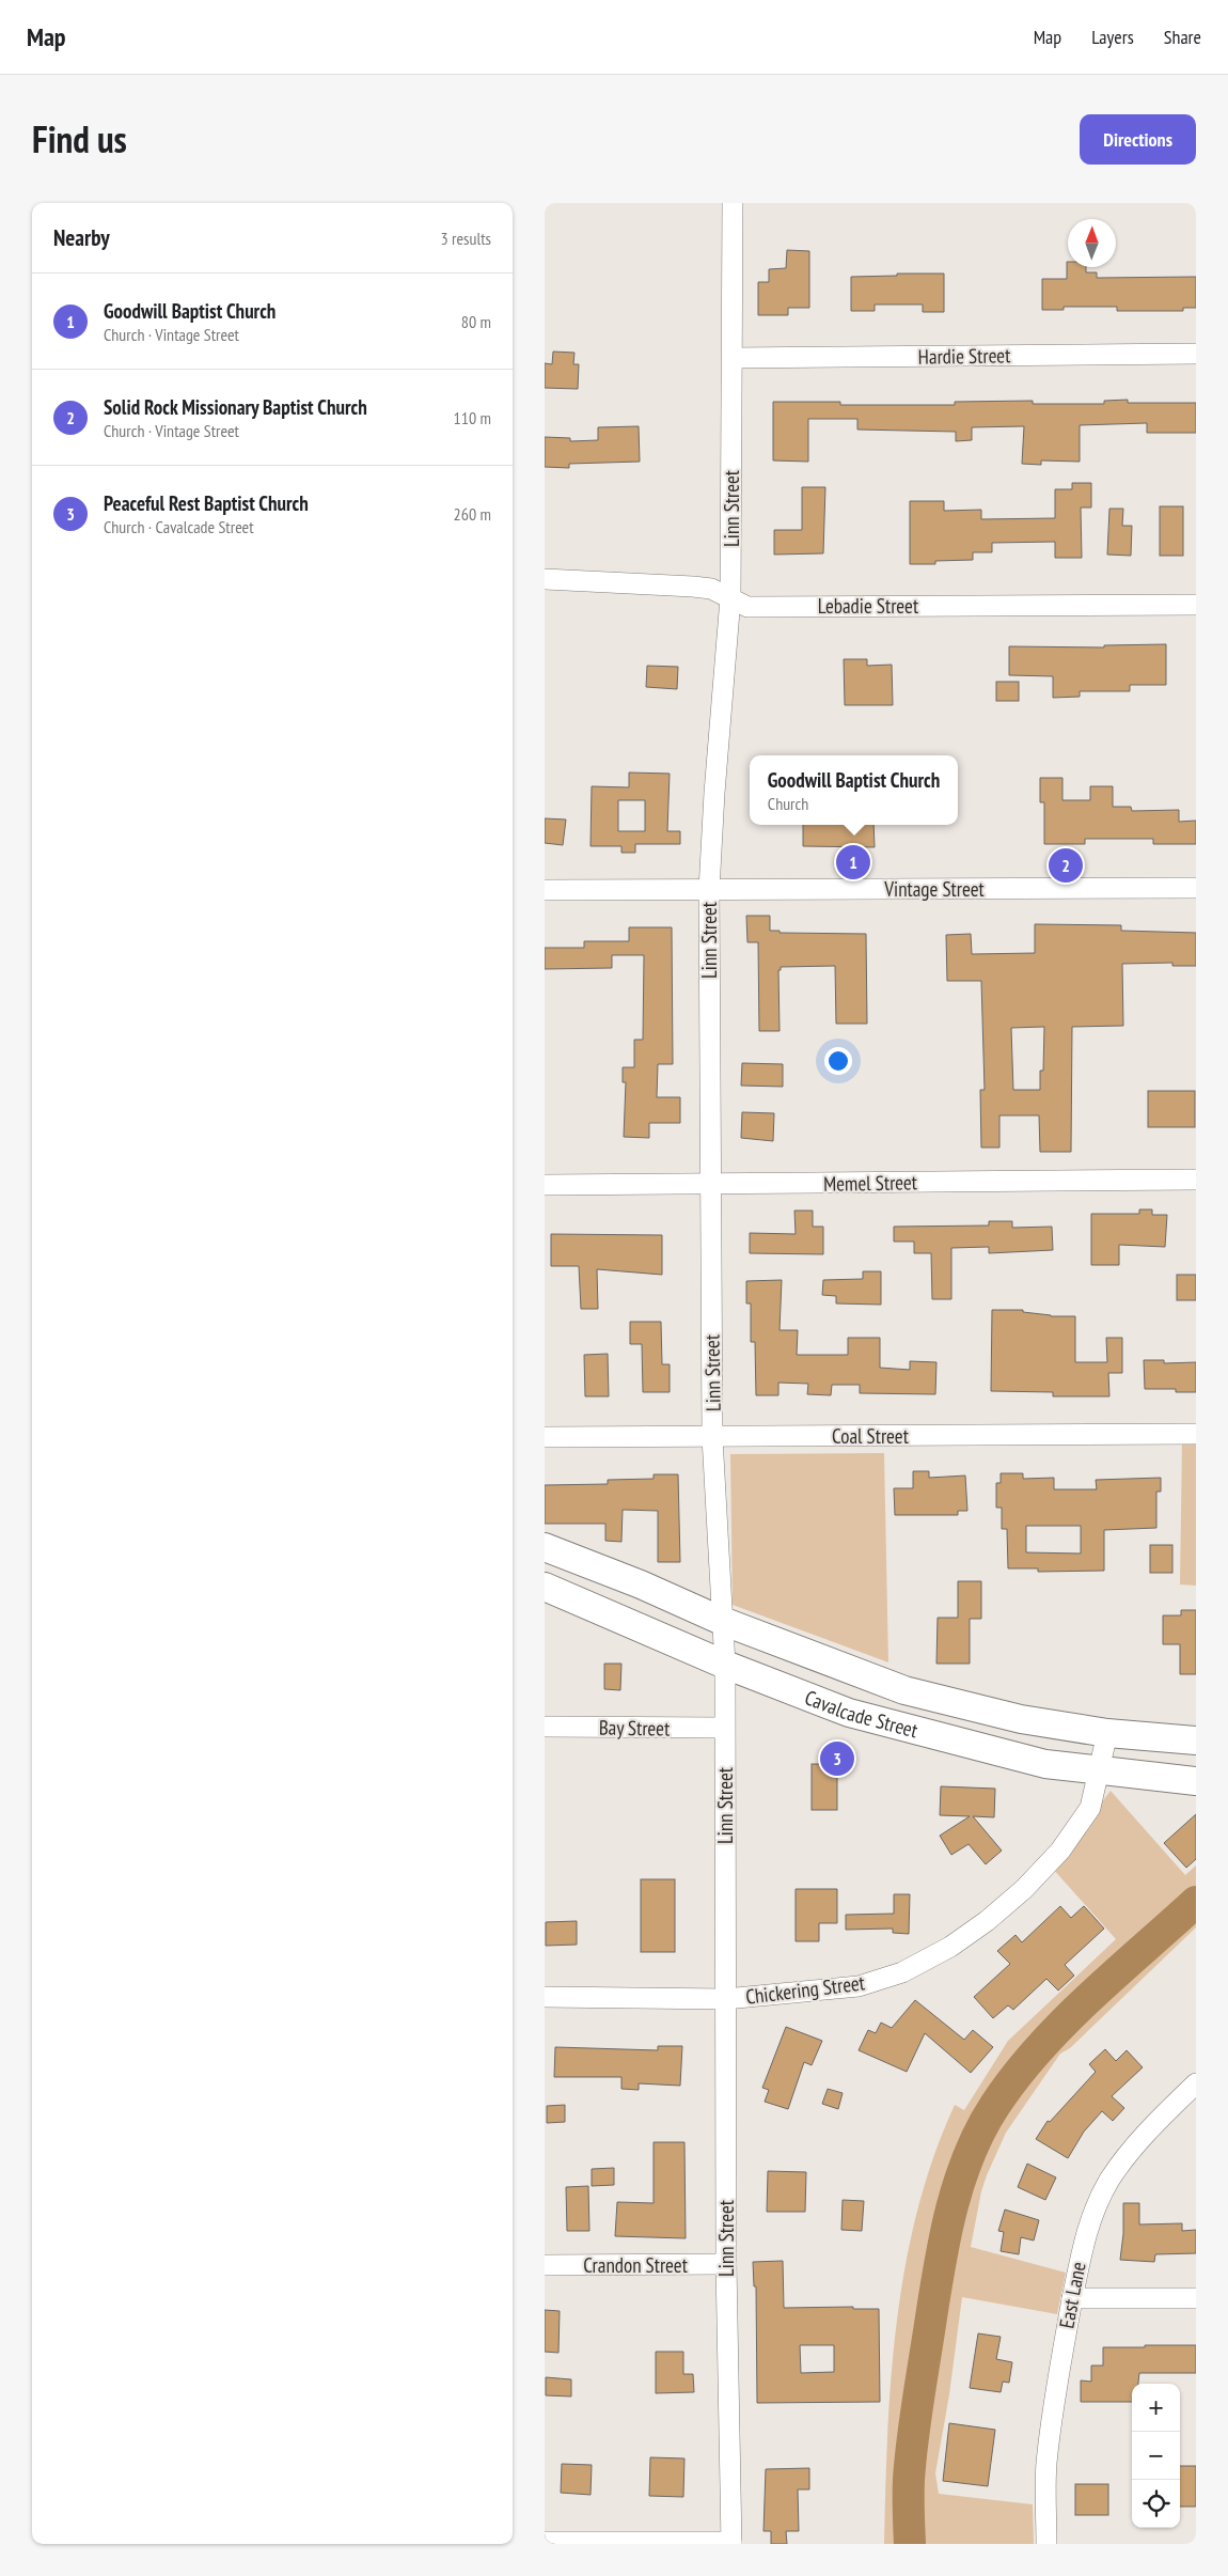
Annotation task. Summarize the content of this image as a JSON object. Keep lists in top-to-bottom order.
{
  "streets": {
    "main road": ["Cavalcade Street"],
    "street": [
      "Hardie Street",
      "Linn Street",
      "Lebadie Street",
      "Vintage Street",
      "Memel Street",
      "Coal Street",
      "Bay Street",
      "Chickering Street",
      "Crandon Street",
      "East Lane"
    ]
  },
  "crossings": [
    ["Hardie Street", "Linn Street"],
    ["Linn Street", "Lebadie Street"],
    ["Linn Street", "Vintage Street"],
    ["Linn Street", "Memel Street"],
    ["Linn Street", "Coal Street"],
    ["Linn Street", "Cavalcade Street"],
    ["Linn Street", "Bay Street"],
    ["Linn Street", "Chickering Street"],
    ["Linn Street", "Crandon Street"],
    ["Cavalcade Street", "Chickering Street"]
  ],
  "north": "top",
  "page": {
    "header": "Map",
    "nav": ["Map", "Layers", "Share"],
    "title": "Find us",
    "buttons": "Directions",
    "heading": ["Nearby", "3 results"],
    "list": [
      {
        "mark": "1",
        "name": "Goodwill Baptist Church",
        "note": "Church · Vintage Street",
        "value": "80 m"
      },
      {
        "mark": "2",
        "name": "Solid Rock Missionary Baptist Church",
        "note": "Church · Vintage Street",
        "value": "110 m"
      },
      {
        "mark": "3",
        "name": "Peaceful Rest Baptist Church",
        "note": "Church · Cavalcade Street",
        "value": "260 m"
      }
    ],
    "popup": ["Goodwill Baptist Church", "Church"],
    "pins": ["1", "2", "3"],
    "map_buttons": ["+", "−"]
  }
}
